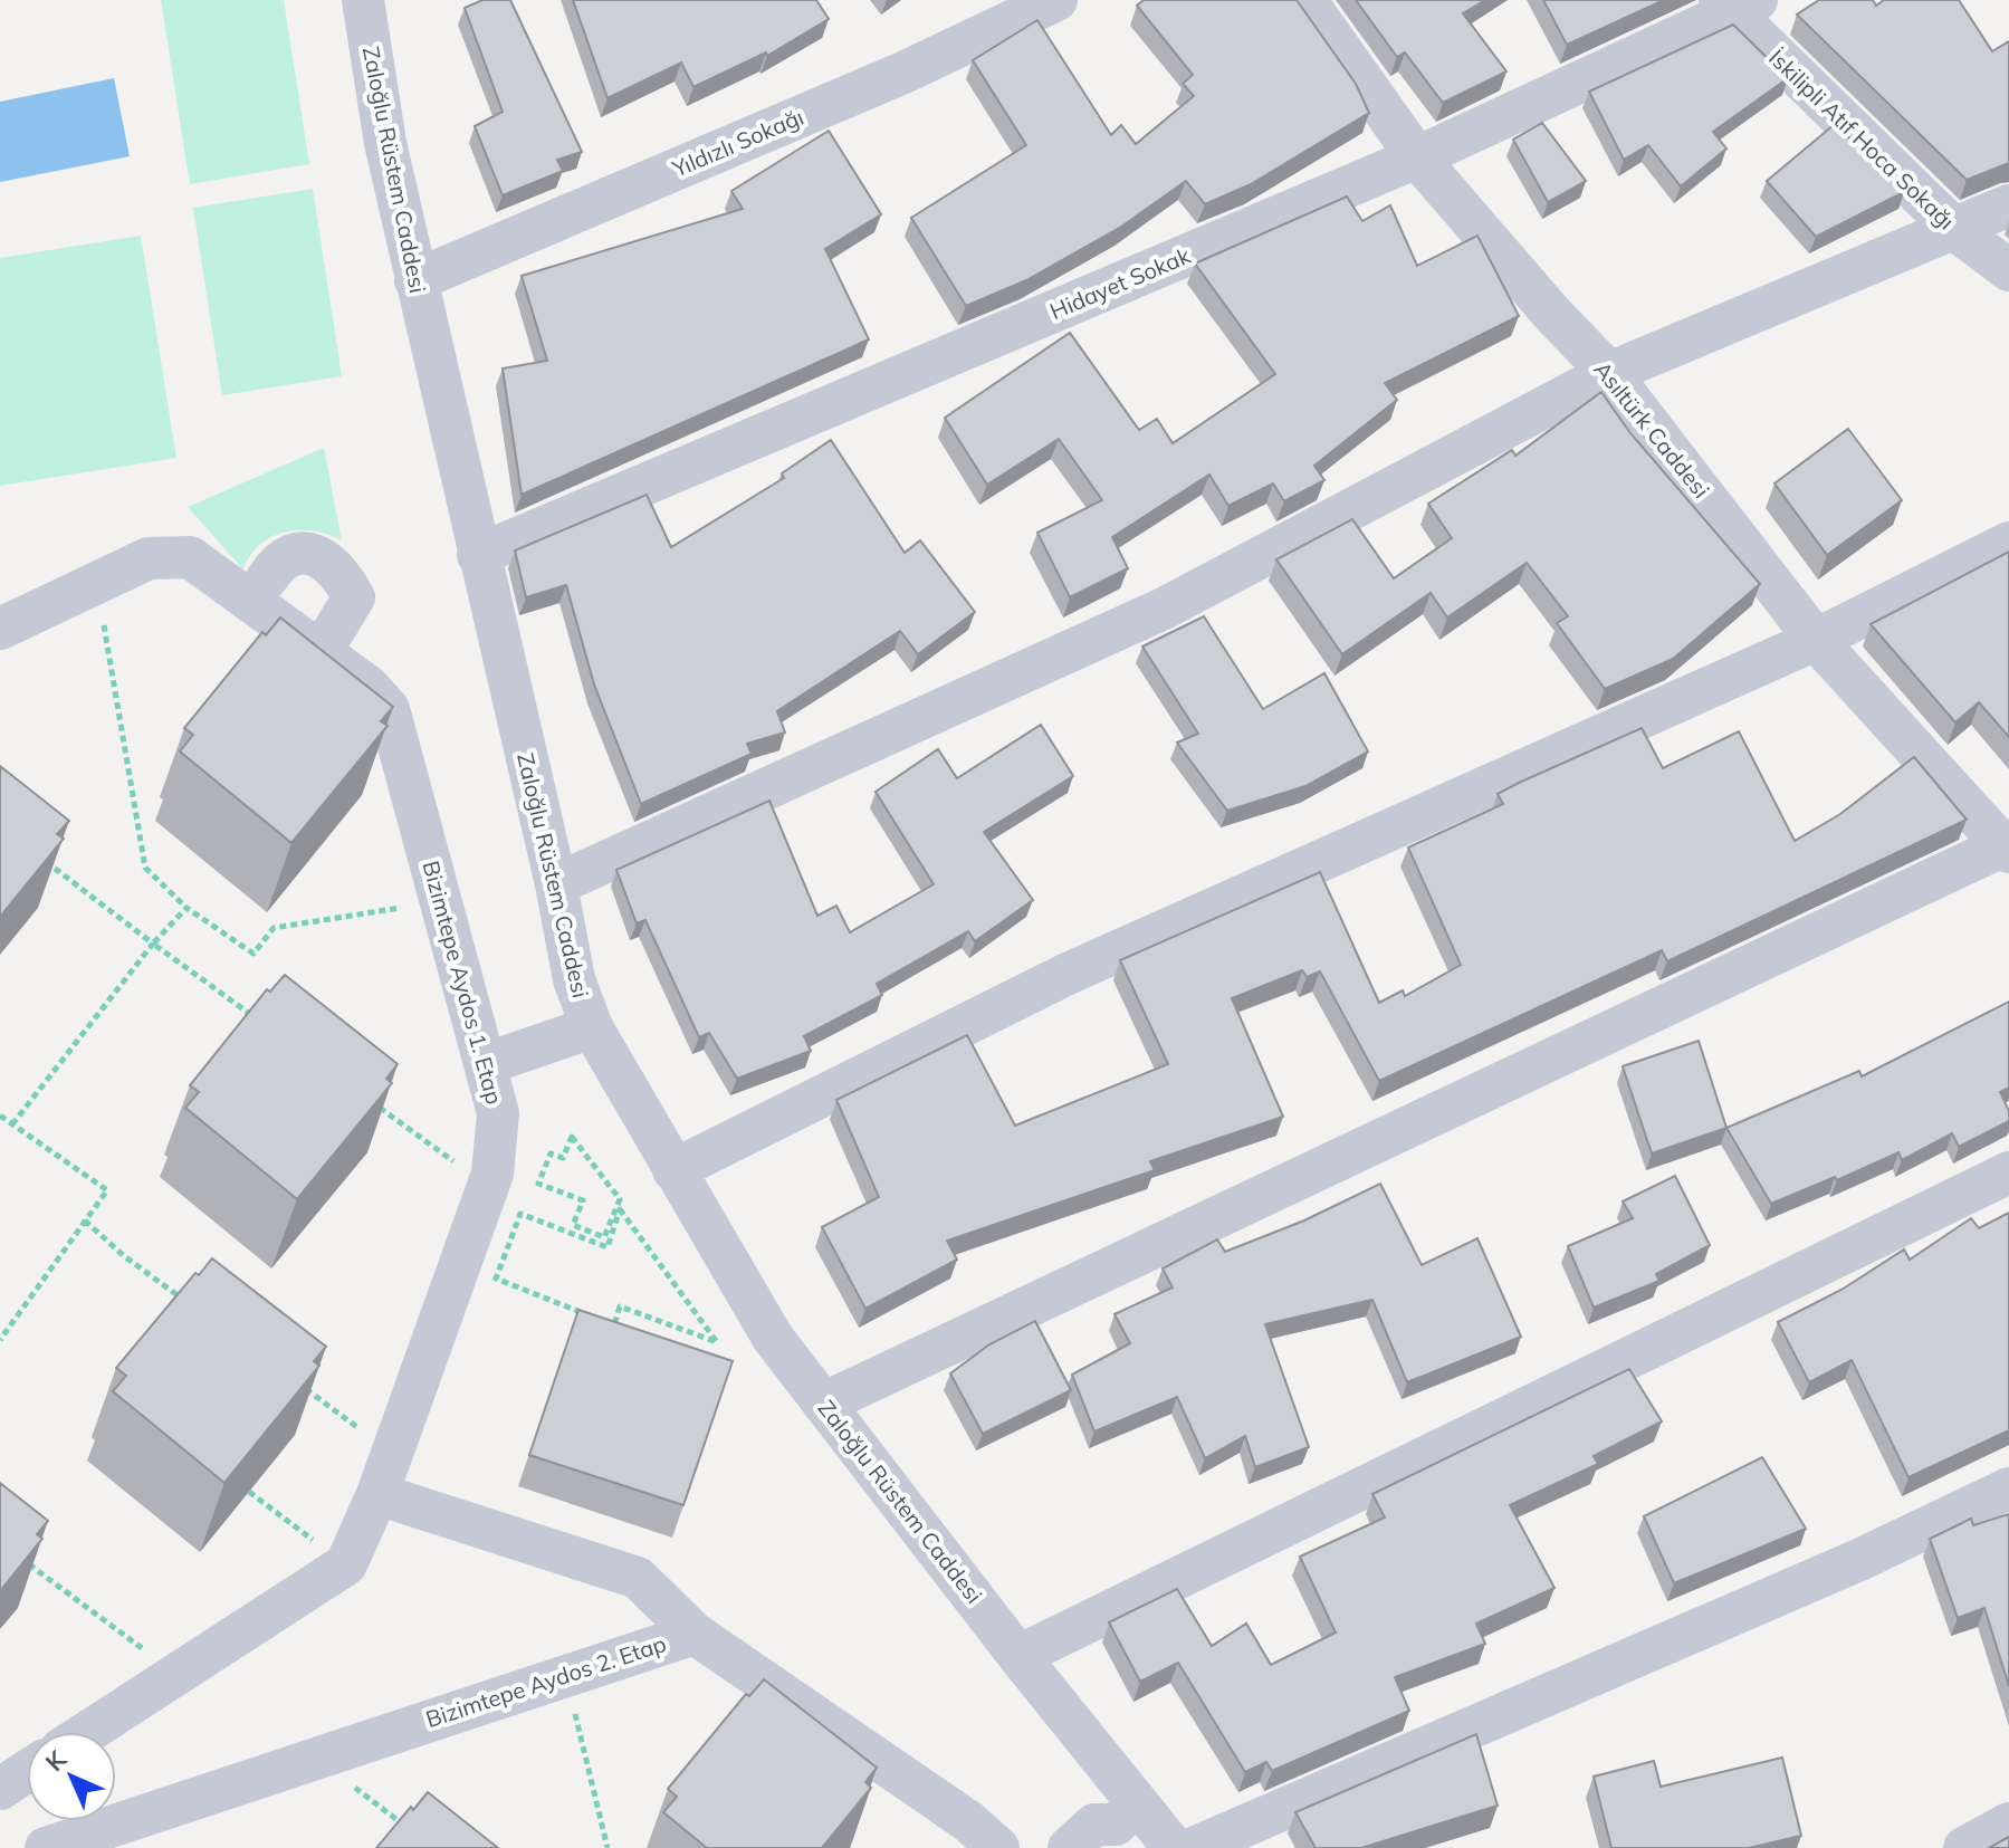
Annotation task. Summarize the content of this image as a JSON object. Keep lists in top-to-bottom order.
{
  "streets": {
    "street": [
      "İskilipli Atıf Hoca Sokağı",
      "Yıldızlı Sokağı",
      "Zaloğlu Rüstem Caddesi",
      "Hidayet Sokak",
      "Asıltürk Caddesi",
      "Bizimtepe Aydos 1. Etap",
      "Bizimtepe Aydos 2. Etap"
    ]
  },
  "crossings": [
    ["İskilipli Atıf Hoca Sokağı", "Hidayet Sokak"],
    ["Yıldızlı Sokağı", "Zaloğlu Rüstem Caddesi"],
    ["Zaloğlu Rüstem Caddesi", "Hidayet Sokak"],
    ["Hidayet Sokak", "Asıltürk Caddesi"]
  ],
  "north": "top left"
}
